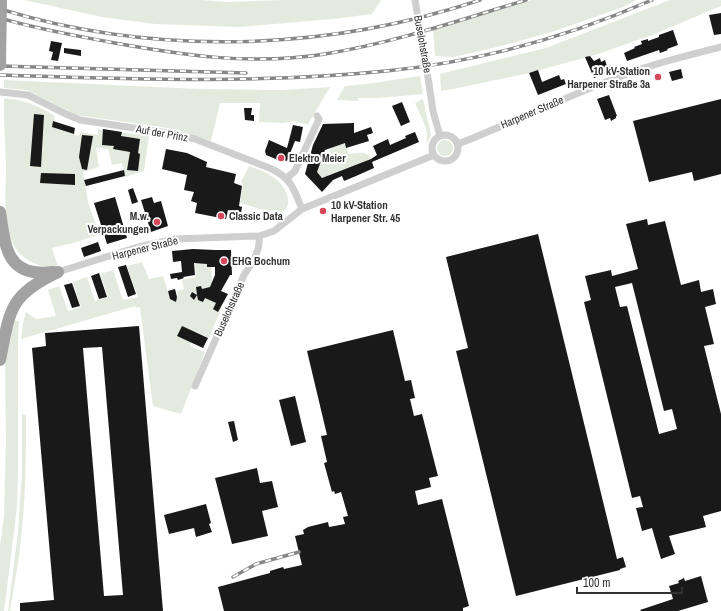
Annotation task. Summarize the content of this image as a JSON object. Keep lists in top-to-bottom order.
{
  "streets": {
    "street": ["Buselohstraße", "Harpener Straße", "Auf der Prinz"]
  },
  "crossings": [
    ["Buselohstraße", "Harpener Straße"]
  ],
  "places": [
    "10 kV-Station Harpener Straße 3a",
    "Elektro Meier",
    "10 kV-Station Harpener Str. 45",
    "Classic Data",
    "M.w. Verpackungen",
    "EHG Bochum"
  ],
  "scale_bar": "100 m"
}
